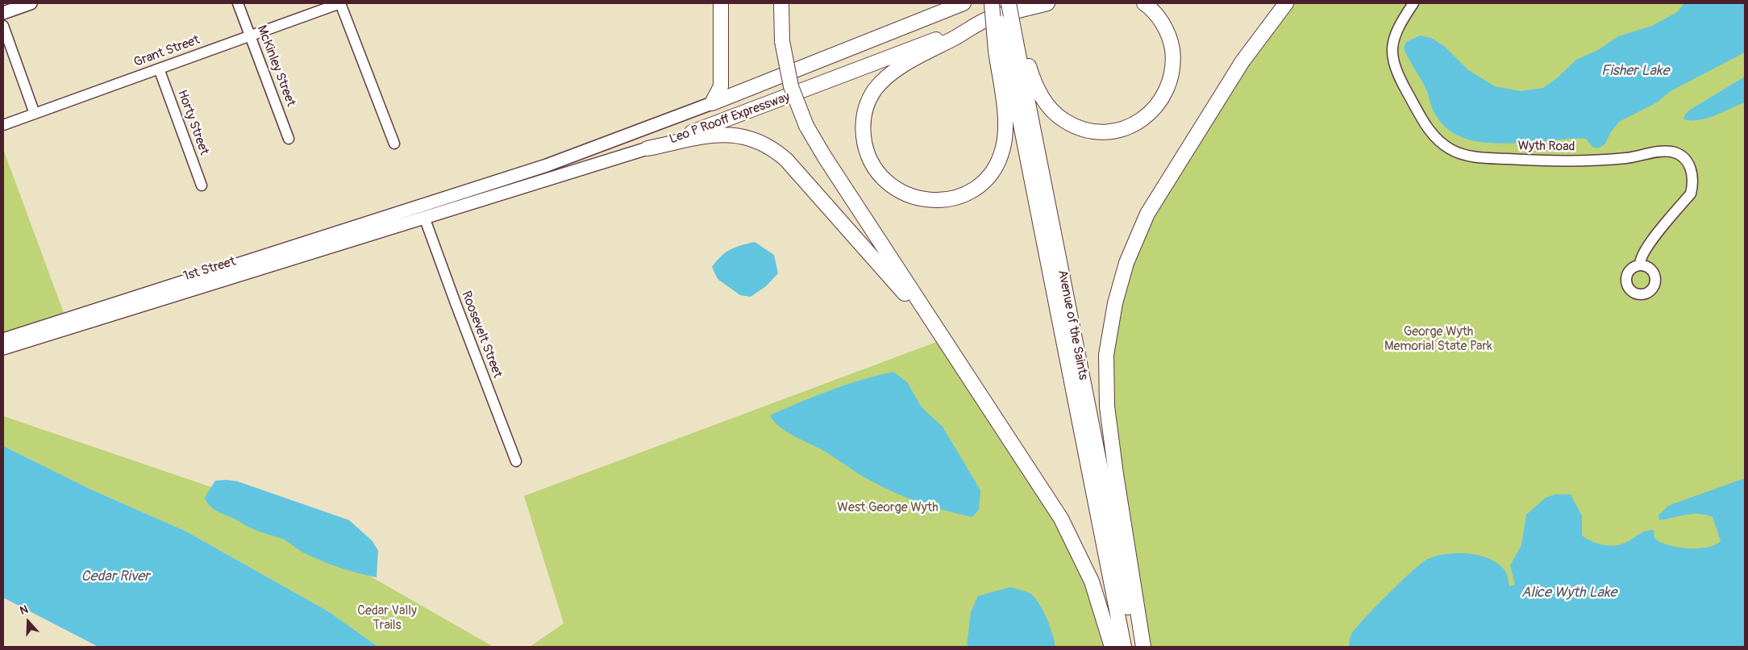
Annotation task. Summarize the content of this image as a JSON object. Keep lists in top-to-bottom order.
{
  "streets": {
    "highway": ["Leo P Rooff Expressway", "Avenue of the Saints"],
    "main road": ["1st Street"],
    "street": [
      "Grant Street",
      "McKinley Street",
      "Horty Street",
      "Wyth Road",
      "Roosevelt Street"
    ]
  },
  "crossings": [
    ["Grant Street", "McKinley Street"],
    ["Grant Street", "Horty Street"],
    ["Leo P Rooff Expressway", "1st Street"],
    ["Leo P Rooff Expressway", "Roosevelt Street"],
    ["1st Street", "Roosevelt Street"]
  ],
  "water": ["Fisher Lake", "Cedar River", "Alice Wyth Lake"],
  "parks": ["George Wyth Memorial State Park", "West George Wyth", "Cedar Vally Trails"],
  "north": "top"
}
